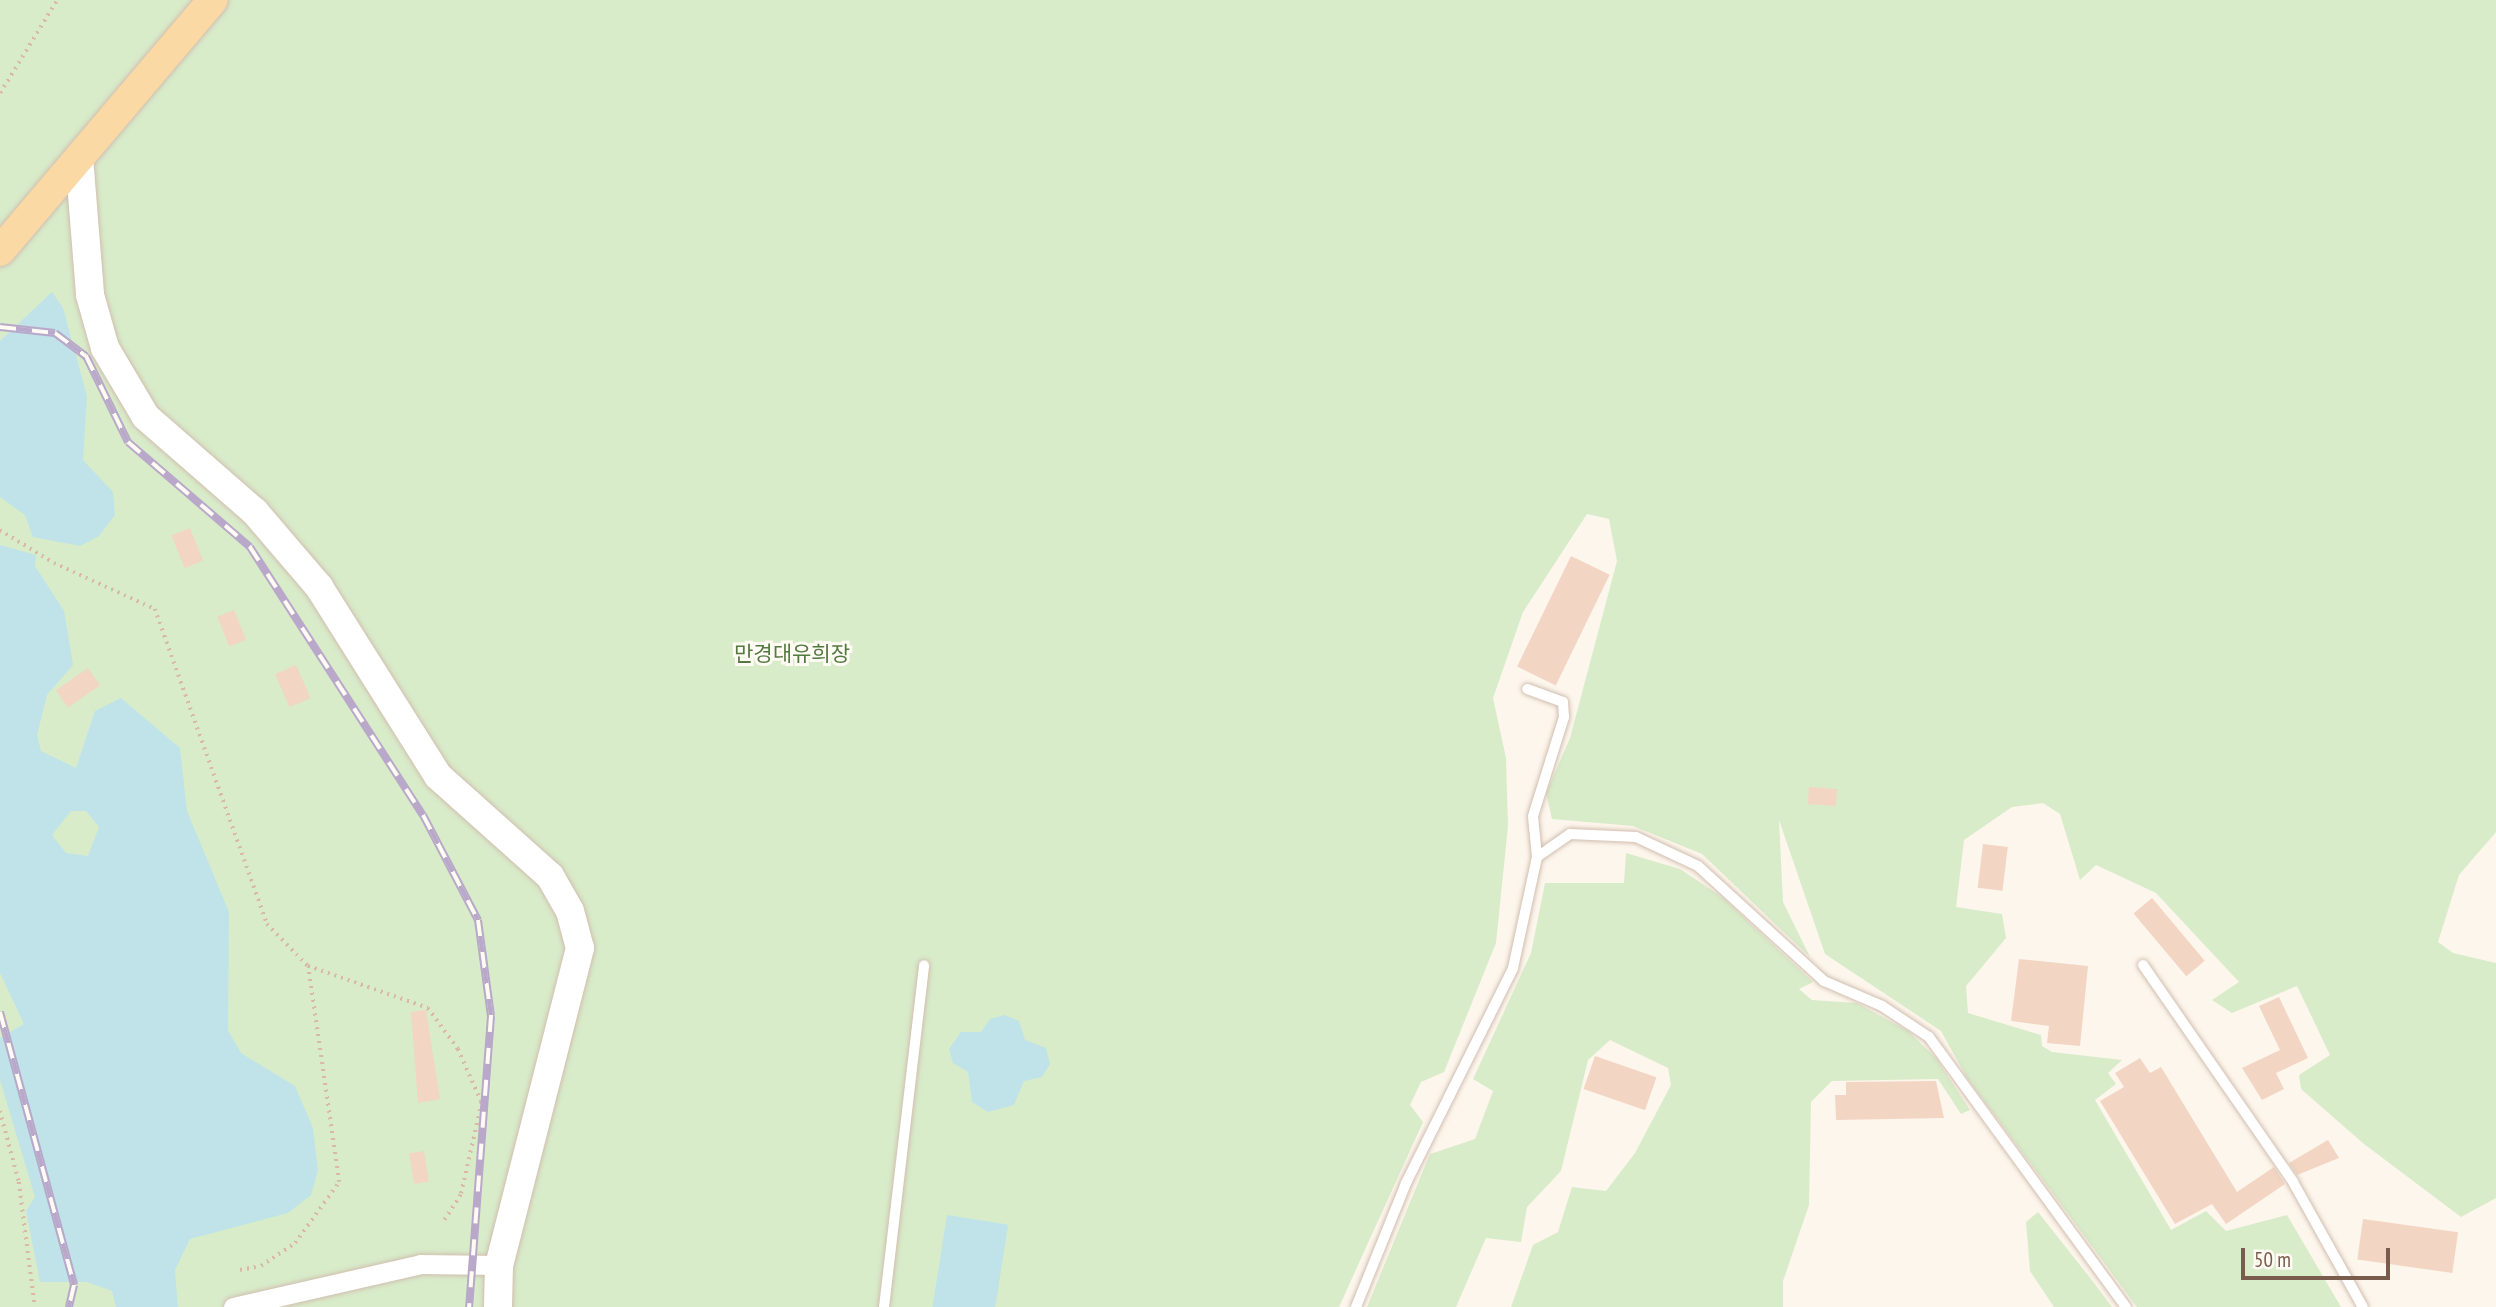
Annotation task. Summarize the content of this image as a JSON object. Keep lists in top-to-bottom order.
{
  "parks": ["만경대유희장"],
  "scale_bar": "50 m"
}
